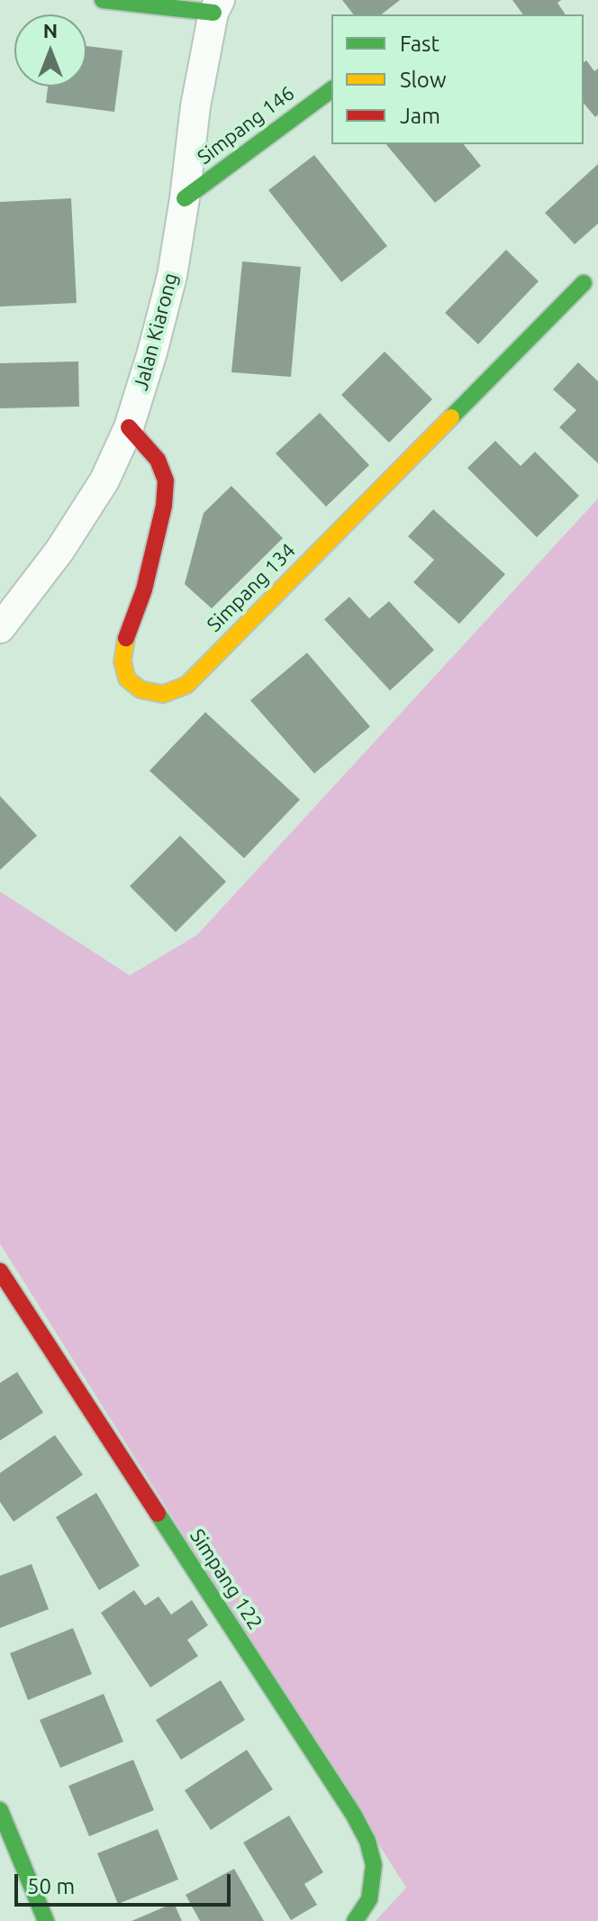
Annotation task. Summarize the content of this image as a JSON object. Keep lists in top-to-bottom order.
{
  "streets": {
    "street": [
      "Simpang 146",
      "Jalan Kiarong",
      "Simpang 134",
      "Simpang 122"
    ]
  },
  "crossings": [
    ["Simpang 146", "Jalan Kiarong"],
    ["Jalan Kiarong", "Simpang 134"]
  ],
  "legend": ["Fast", "Slow", "Jam"],
  "scale_bar": "50 m",
  "north": "top"
}
